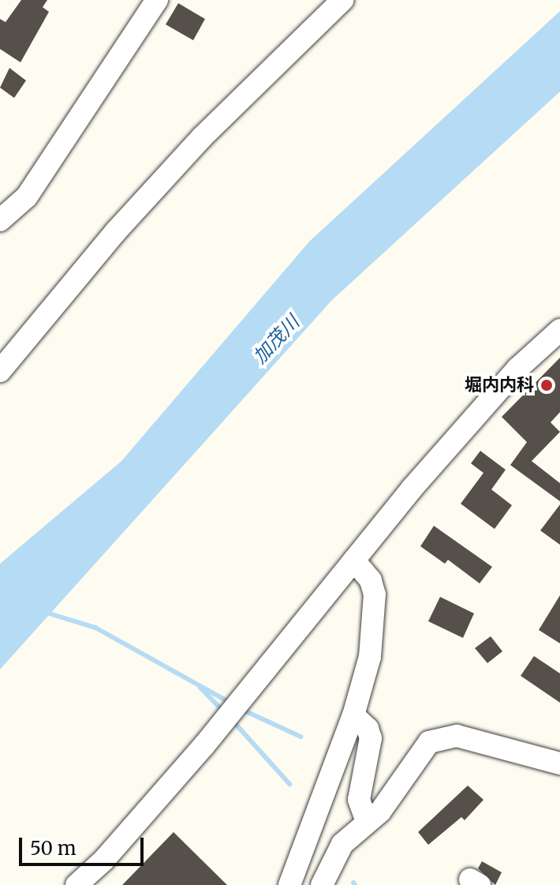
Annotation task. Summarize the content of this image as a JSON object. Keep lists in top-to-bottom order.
{
  "water": ["加茂川"],
  "places": ["堀内内科"],
  "scale_bar": "50 m"
}
